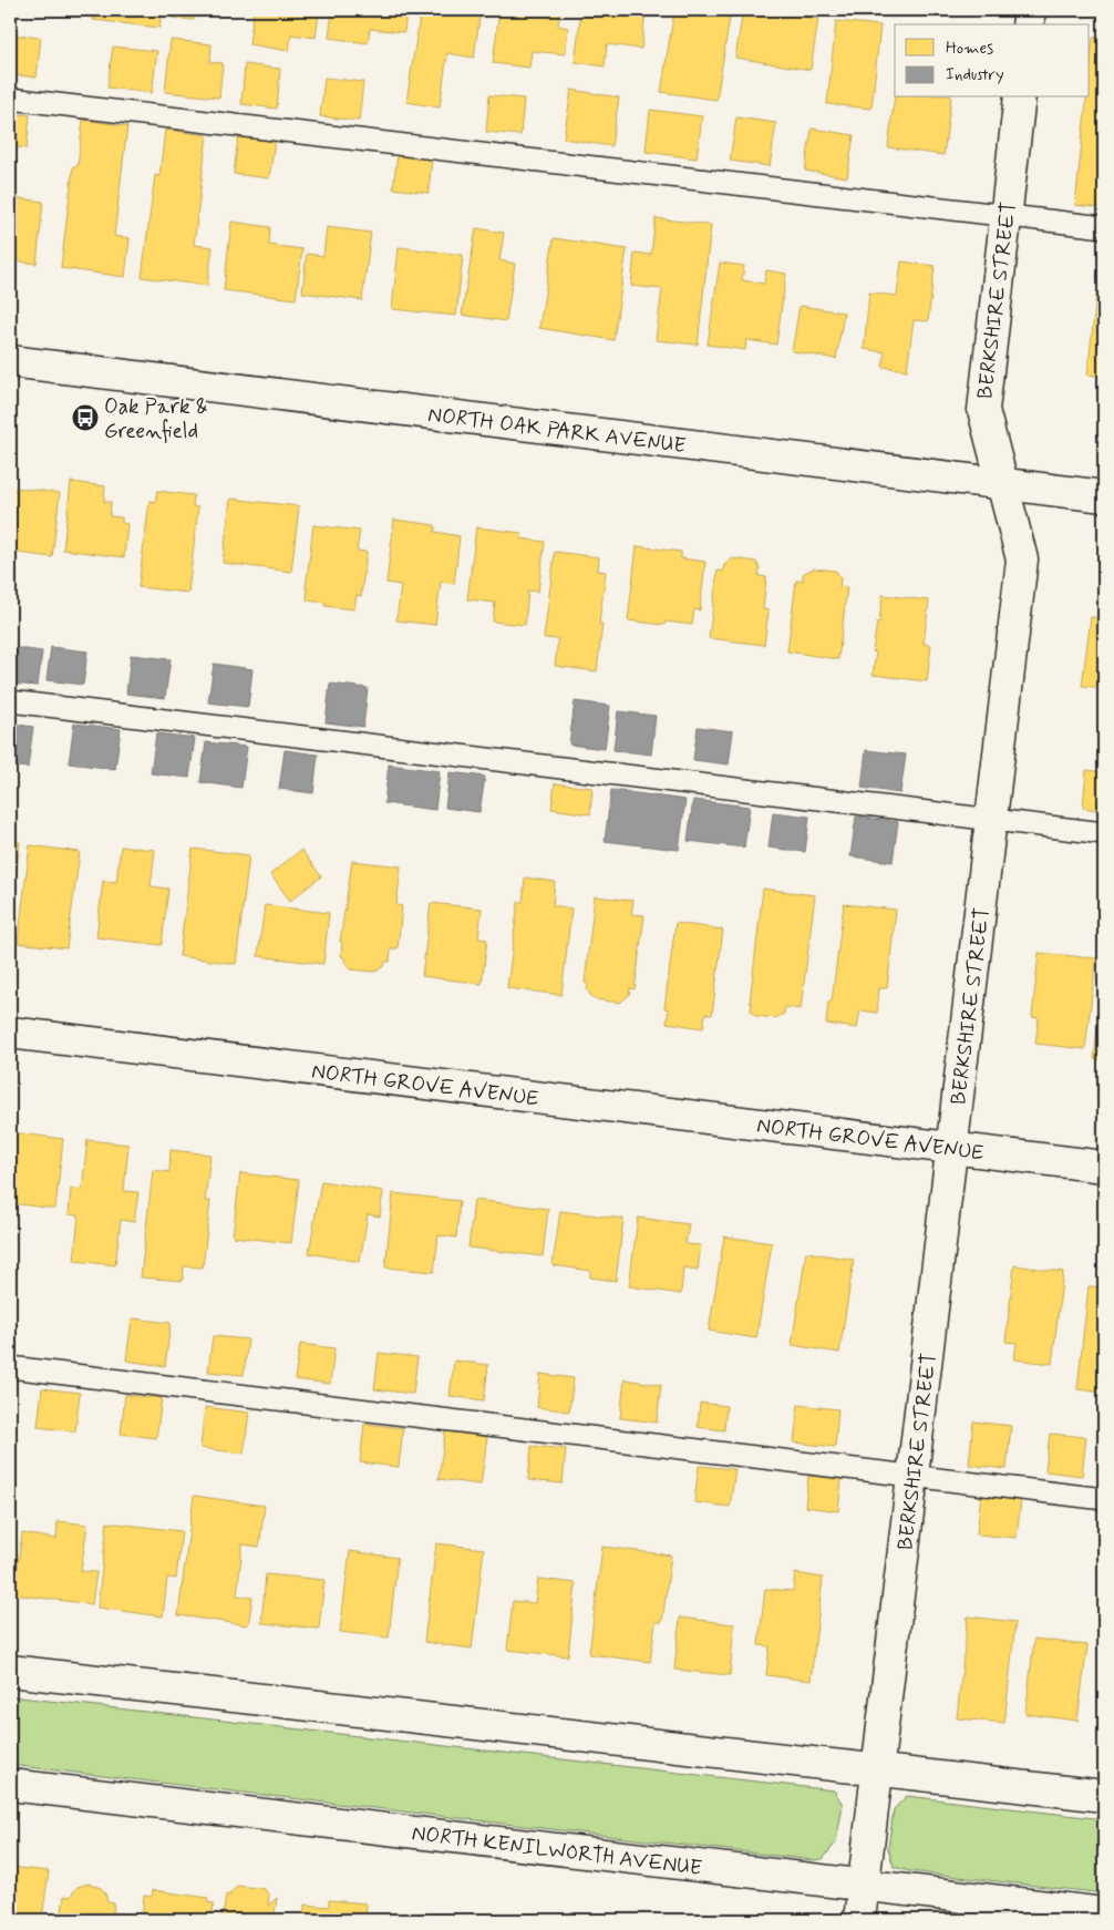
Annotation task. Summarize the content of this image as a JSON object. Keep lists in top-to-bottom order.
{
  "streets": {
    "street": [
      "BERKSHIRE STREET",
      "NORTH OAK PARK AVENUE",
      "NORTH GROVE AVENUE",
      "NORTH KENILWORTH AVENUE"
    ]
  },
  "crossings": [
    ["BERKSHIRE STREET", "NORTH OAK PARK AVENUE"],
    ["BERKSHIRE STREET", "NORTH GROVE AVENUE"],
    ["BERKSHIRE STREET", "NORTH KENILWORTH AVENUE"]
  ],
  "places": {
    "bus stop": ["Oak Park & Greenfield"]
  },
  "legend": ["Homes", "Industry"]
}
